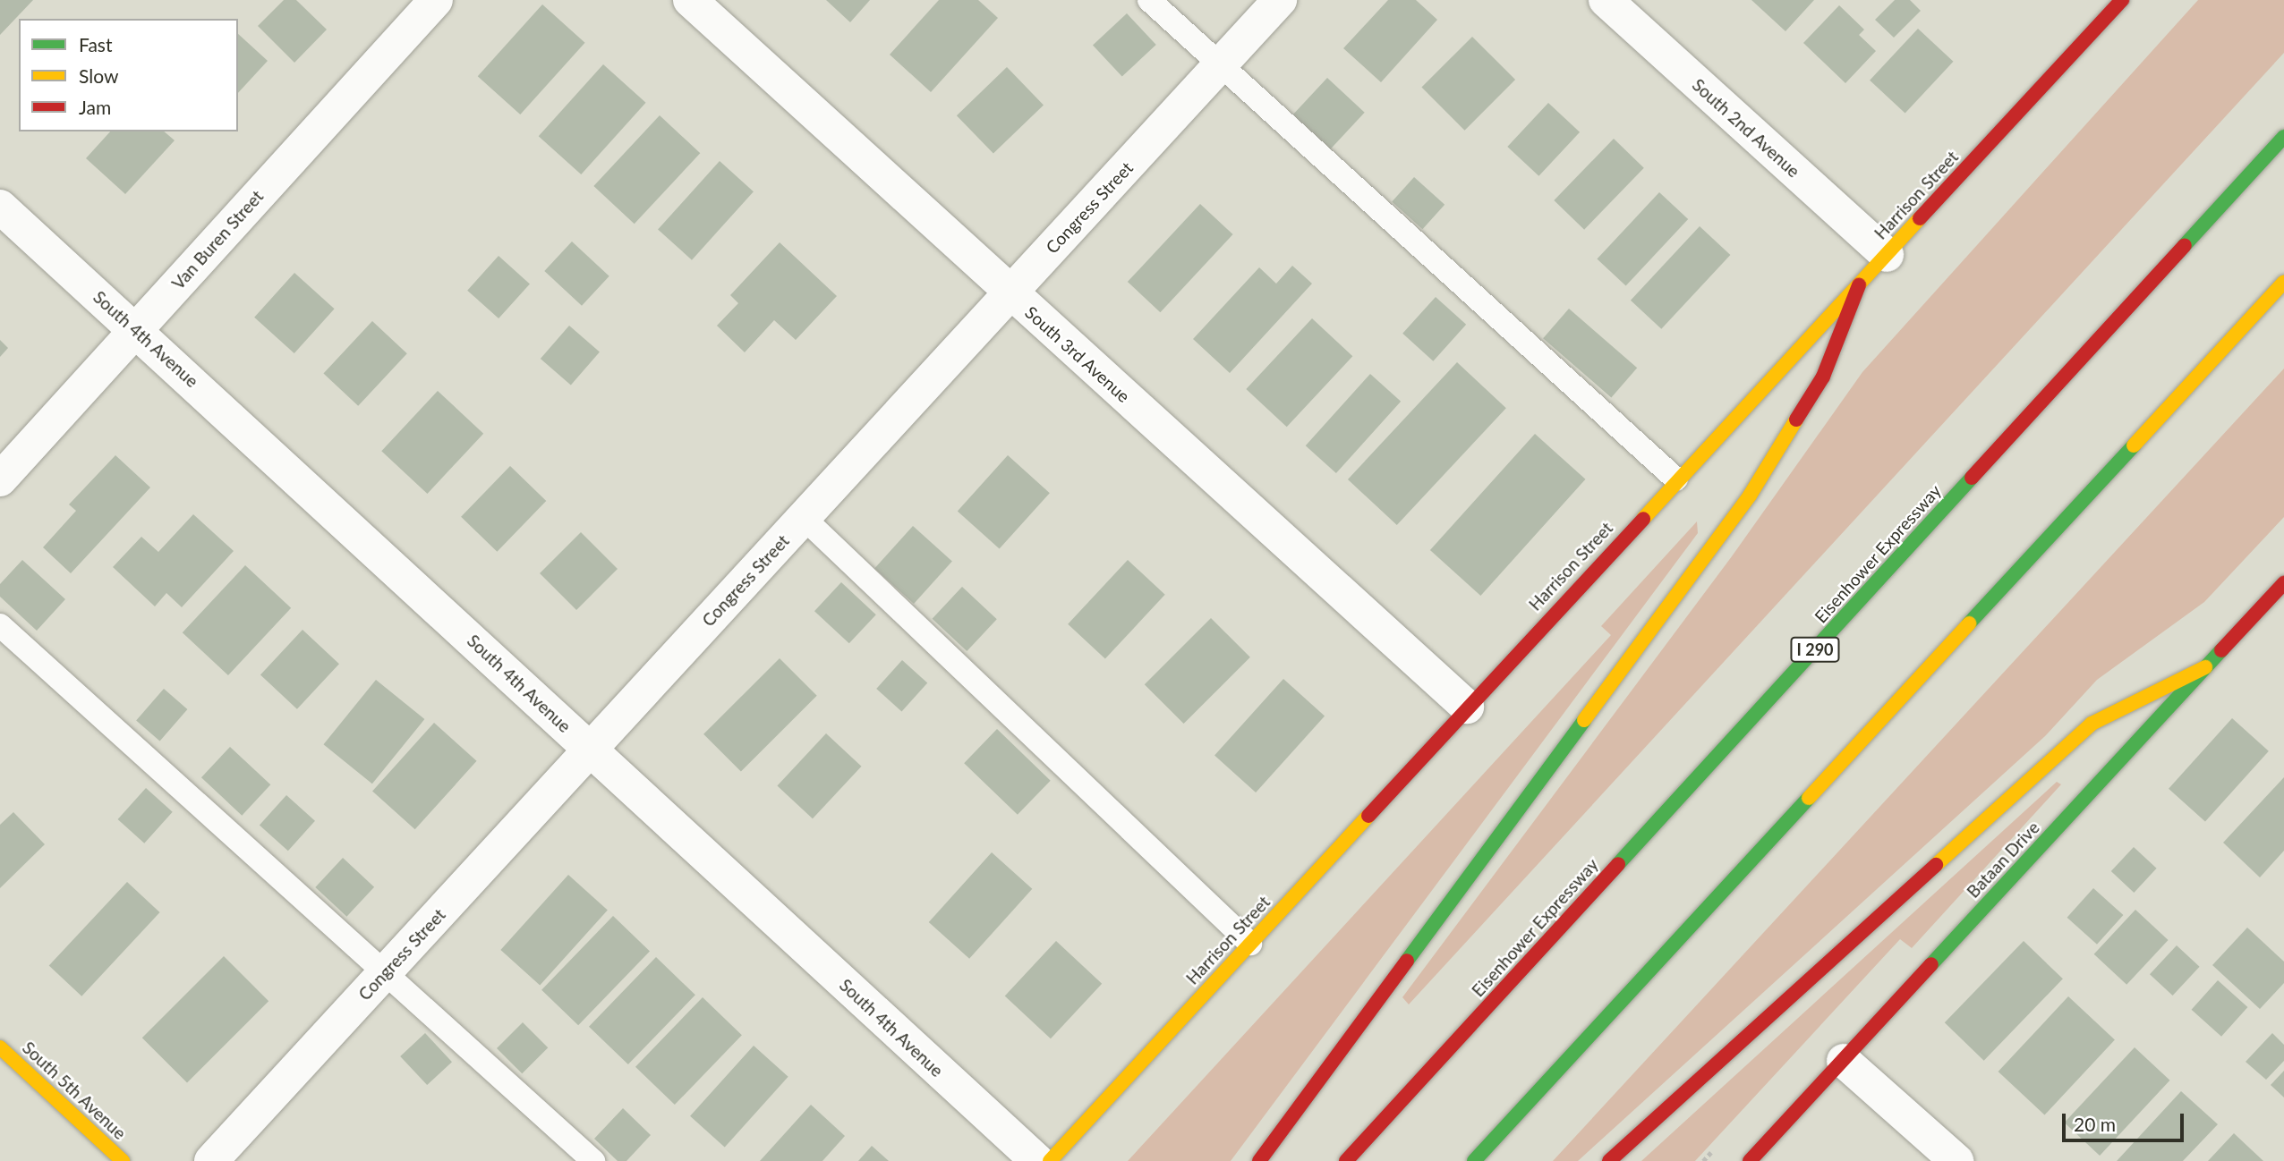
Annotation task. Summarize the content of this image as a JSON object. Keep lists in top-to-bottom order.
{
  "streets": {
    "main road": [
      "Harrison Street",
      "Eisenhower Expressway",
      "I 290",
      "Bataan Drive",
      "South 5th Avenue"
    ],
    "street": [
      "South 2nd Avenue",
      "Congress Street",
      "Van Buren Street",
      "South 4th Avenue",
      "South 3rd Avenue"
    ]
  },
  "crossings": [
    ["South 2nd Avenue", "Harrison Street"],
    ["Harrison Street", "South 3rd Avenue"],
    ["Congress Street", "South 4th Avenue"],
    ["Congress Street", "South 3rd Avenue"],
    ["Van Buren Street", "South 4th Avenue"]
  ],
  "legend": ["Fast", "Slow", "Jam"],
  "scale_bar": "20 m"
}
